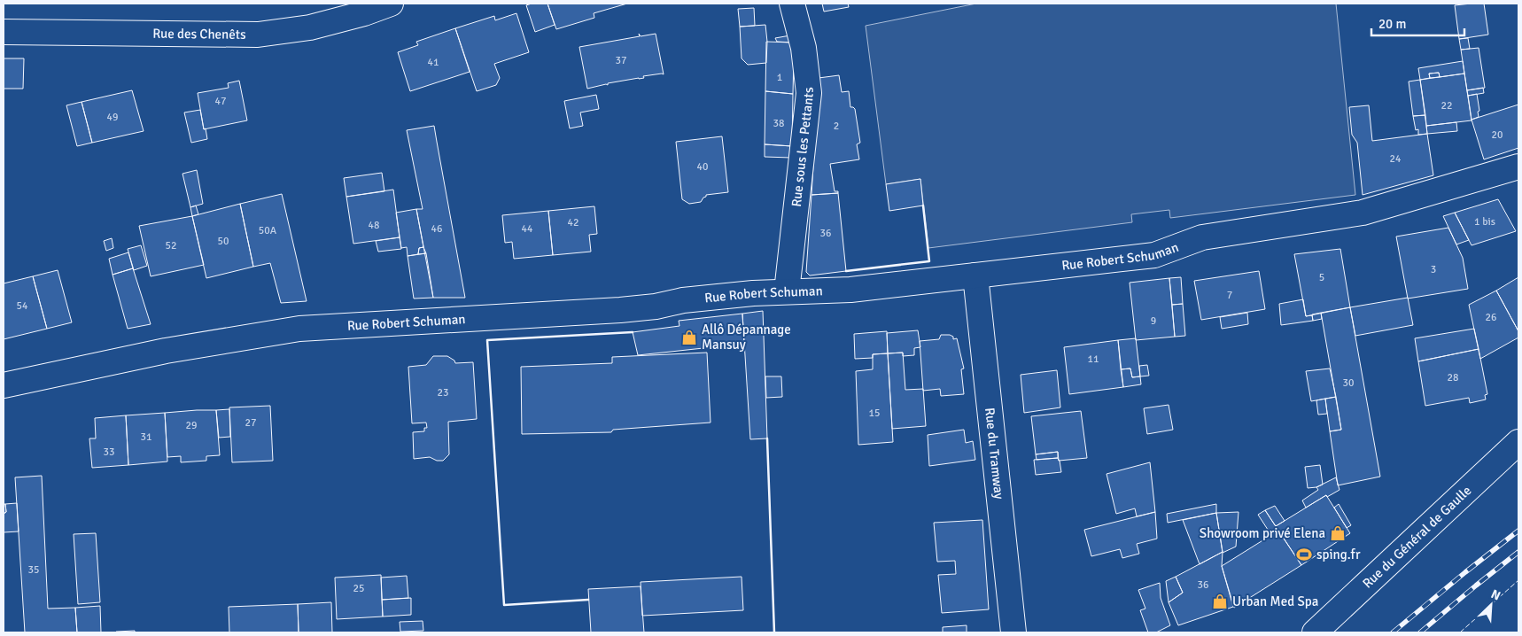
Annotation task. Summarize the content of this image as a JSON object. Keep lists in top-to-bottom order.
{
  "streets": {
    "street": [
      "Rue des Chenêts",
      "Rue sous les Pettants",
      "Rue Robert Schuman",
      "Rue du Tramway",
      "Rue du Général de Gaulle"
    ]
  },
  "crossings": [
    ["Rue sous les Pettants", "Rue Robert Schuman"],
    ["Rue Robert Schuman", "Rue du Tramway"]
  ],
  "places": {
    "shop": ["Allô Dépannage Mansuy", "Showroom privé Elena", "Urban Med Spa"],
    "sports": ["sping.fr"]
  },
  "house_numbers": [
    "37",
    "41",
    "1",
    "47",
    "22",
    "49",
    "38",
    "2",
    "20",
    "24",
    "40",
    "1 bis",
    "42",
    "48",
    "46",
    "44",
    "50A",
    "36",
    "50",
    "52",
    "3",
    "5",
    "7",
    "54",
    "26",
    "9",
    "11",
    "28",
    "30",
    "23",
    "15",
    "27",
    "29",
    "31",
    "33",
    "35",
    "36",
    "25"
  ],
  "scale_bar": "20 m",
  "north": "top right"
}
